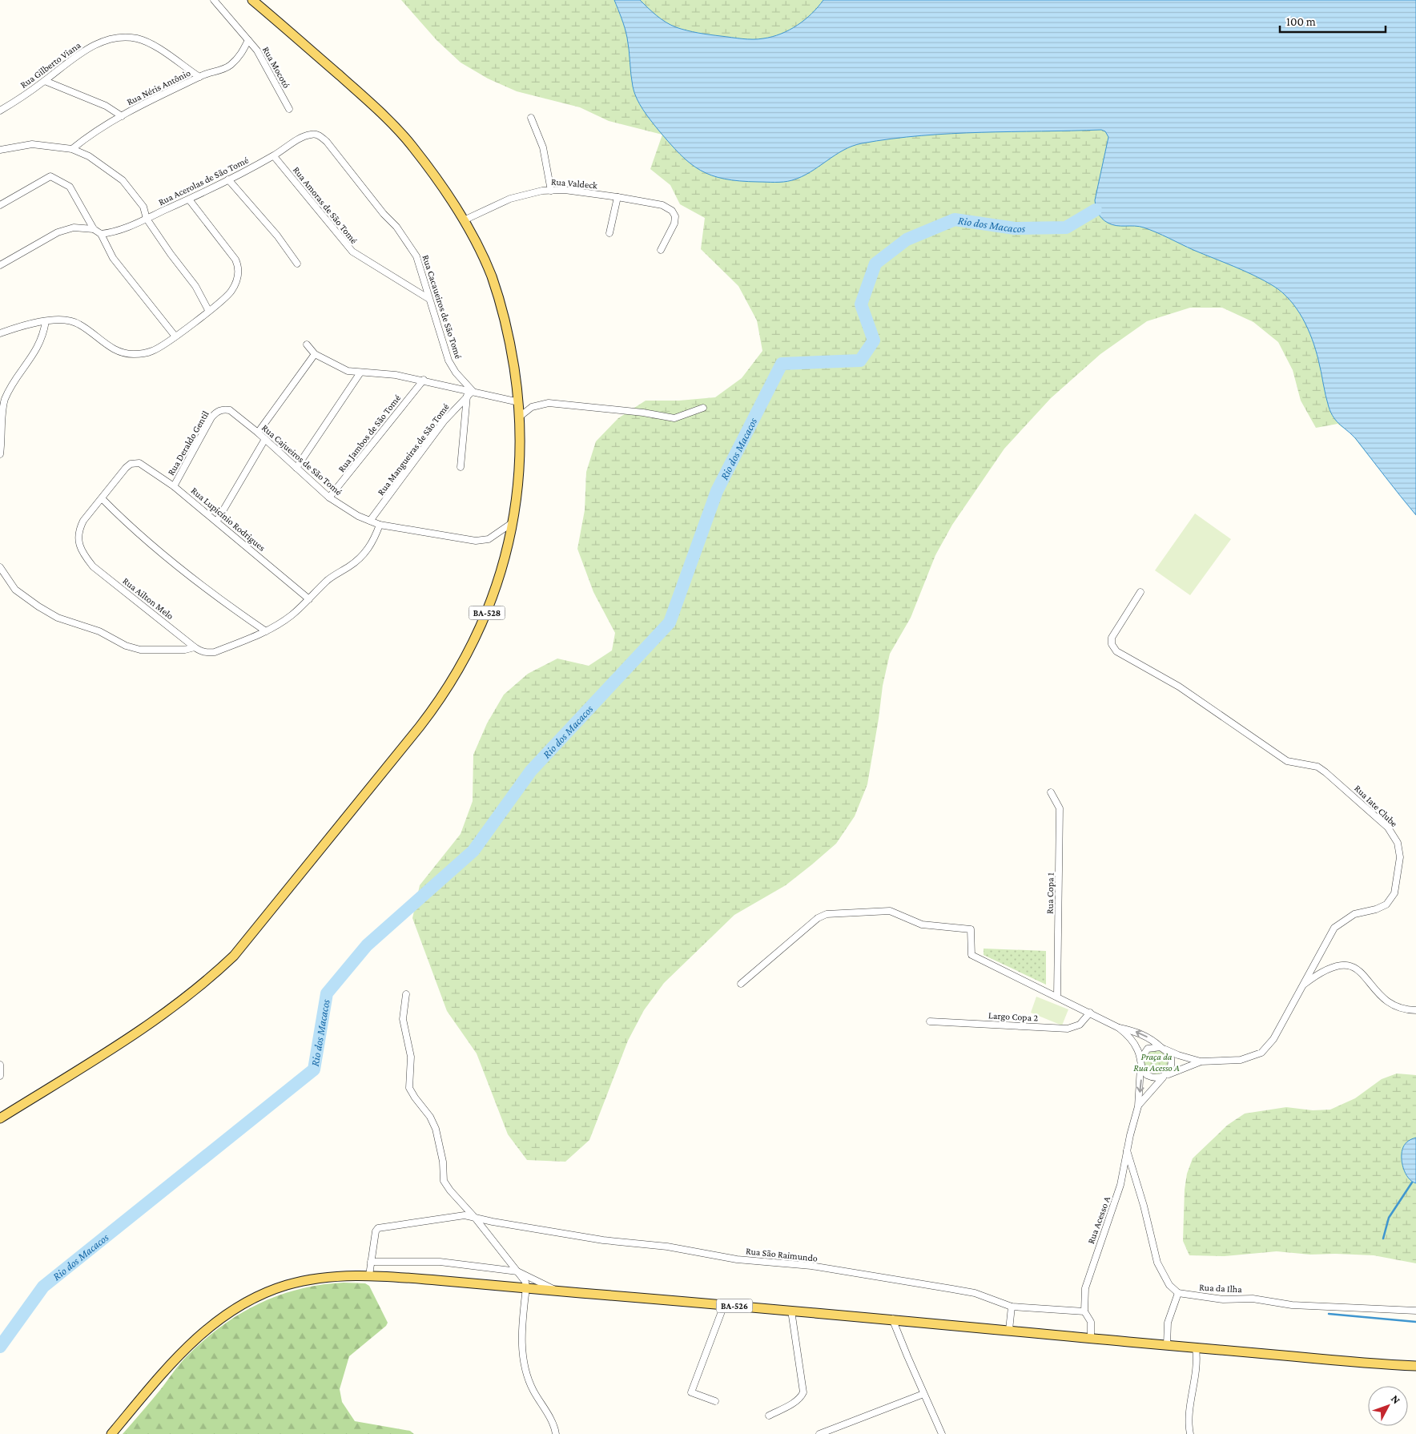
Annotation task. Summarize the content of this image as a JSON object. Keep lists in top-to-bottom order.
{
  "streets": {
    "main road": ["BA-528", "BA-526"],
    "street": [
      "Rua Gilberto Viana",
      "Rua Mocotó",
      "Rua Néris Antônio",
      "Rua Acerolas de São Tomé",
      "Rua Valdeck",
      "Rua Amoras de São Tomé",
      "Rua Cacaueiros de São Tomé",
      "Rua Jambos de São Tomé",
      "Rua Deraldo Gentil",
      "Rua Mangueiras de São Tomé",
      "Rua Cajueiros de São Tomé",
      "Rua Lupicínio Rodrigues",
      "Rua Ailton Melo",
      "Rua Iate Clube",
      "Rua Copa 1",
      "Largo Copa 2",
      "Rua Acesso A",
      "Rua São Raimundo",
      "Rua da Ilha"
    ]
  },
  "crossings": [
    ["Rua Gilberto Viana", "Rua Néris Antônio"],
    ["Rua Mocotó", "Rua Néris Antônio"],
    ["Rua Acerolas de São Tomé", "Rua Amoras de São Tomé"],
    ["Rua Acerolas de São Tomé", "Rua Cacaueiros de São Tomé"],
    ["Rua Valdeck", "BA-528"],
    ["Rua Amoras de São Tomé", "Rua Cacaueiros de São Tomé"],
    ["Rua Cacaueiros de São Tomé", "Rua Mangueiras de São Tomé"],
    ["Rua Jambos de São Tomé", "Rua Cajueiros de São Tomé"],
    ["Rua Deraldo Gentil", "Rua Cajueiros de São Tomé"],
    ["Rua Deraldo Gentil", "Rua Lupicínio Rodrigues"],
    ["Rua Mangueiras de São Tomé", "Rua Cajueiros de São Tomé"],
    ["Rua Cajueiros de São Tomé", "Rua Ailton Melo"],
    ["Rua Cajueiros de São Tomé", "BA-528"],
    ["Rua Lupicínio Rodrigues", "Rua Ailton Melo"],
    ["Rua Acesso A", "Rua São Raimundo"],
    ["Rua Acesso A", "BA-526"]
  ],
  "water": ["Rio dos Macacos"],
  "parks": ["Praça da Rua Acesso A"],
  "scale_bar": "100 m",
  "north": "top right"
}
